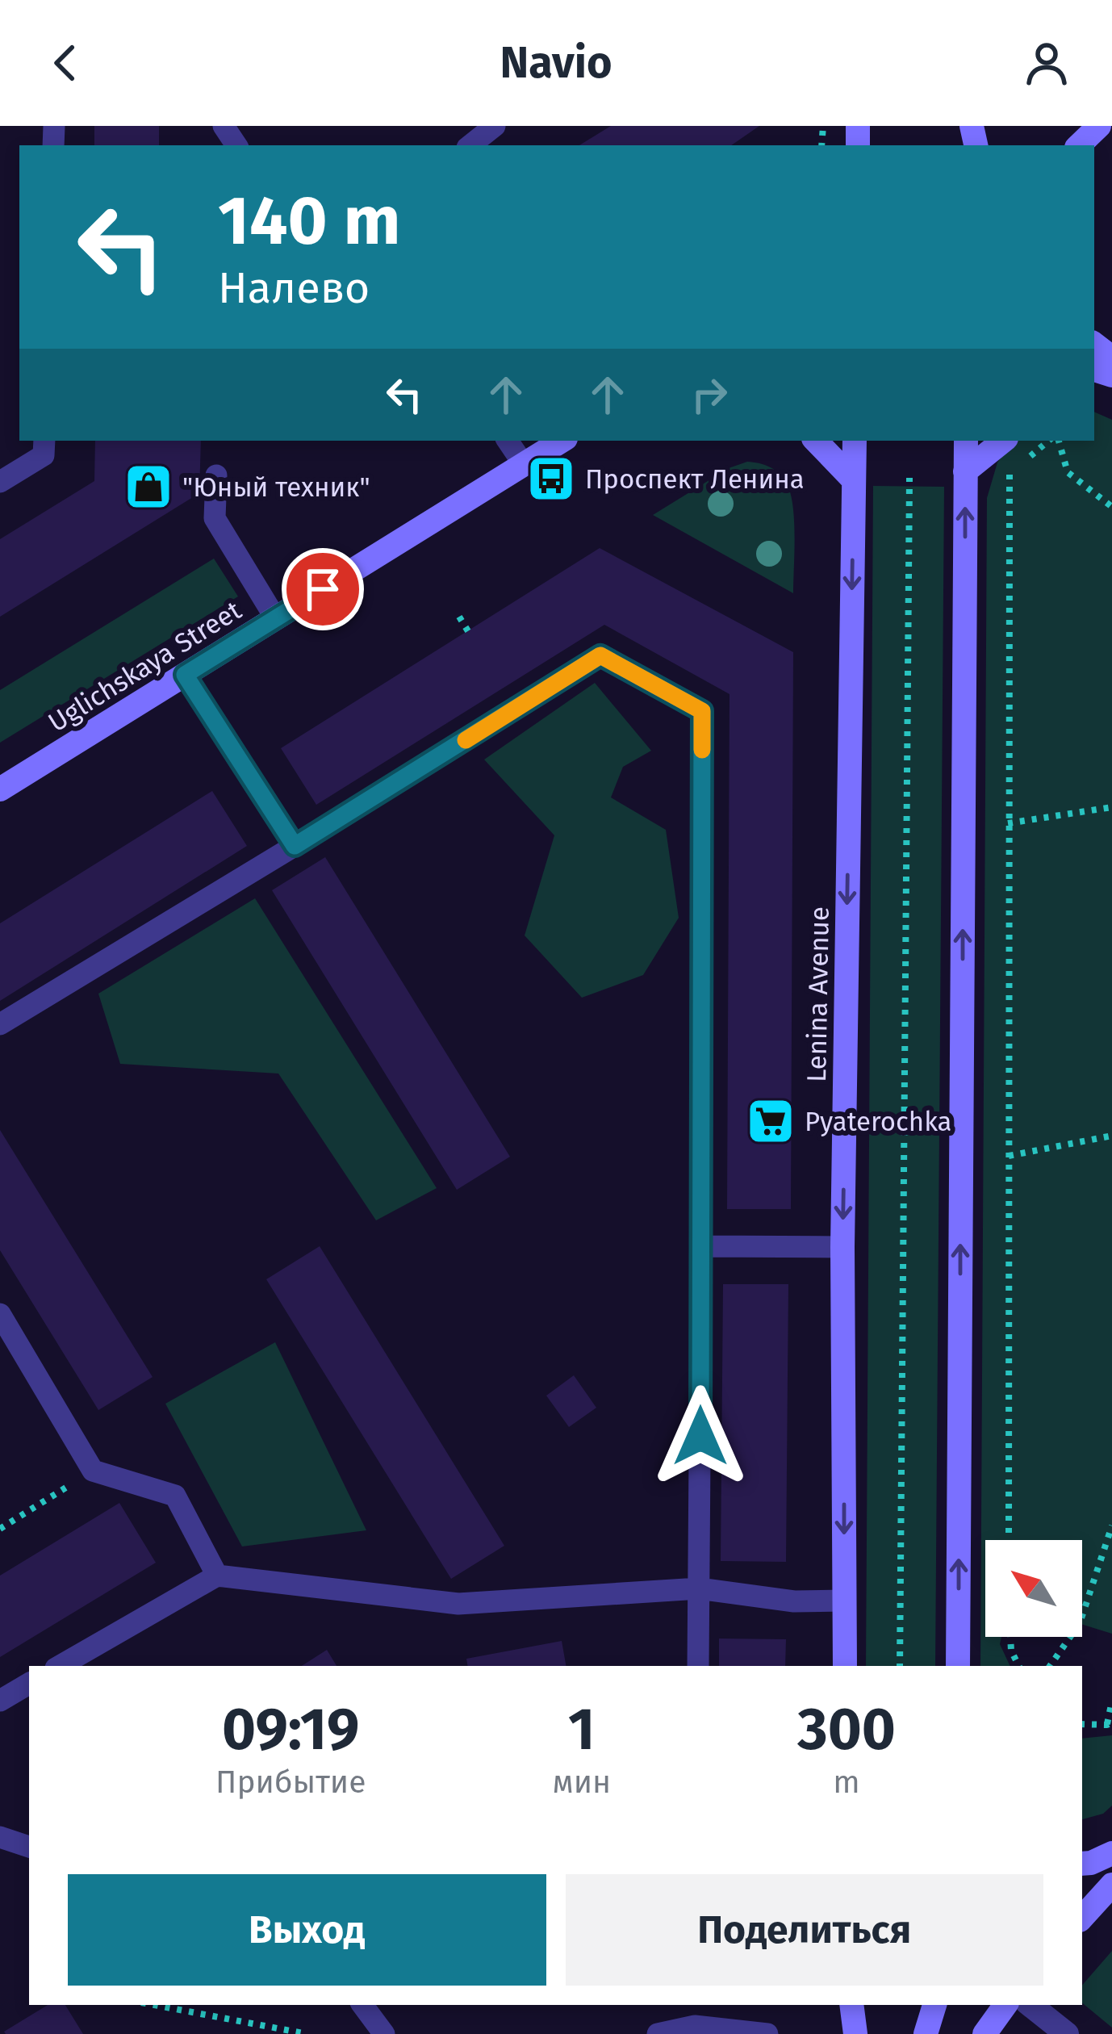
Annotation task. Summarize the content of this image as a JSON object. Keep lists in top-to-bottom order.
{
  "streets": {
    "main road": ["Uglichskaya Street", "Lenina Avenue"]
  },
  "places": {
    "bus stop": ["Проспект Ленина"],
    "shop": ["\"Юный техник\""],
    "supermarket": ["Pyaterochka"]
  },
  "north": "top left",
  "page": {
    "header": "Navio",
    "turn": ["140 m", "Налево"],
    "eta": [
      "09:19",
      "Прибытие",
      "1",
      "мин",
      "300",
      "m"
    ],
    "buttons": ["Выход", "Поделиться"]
  }
}
